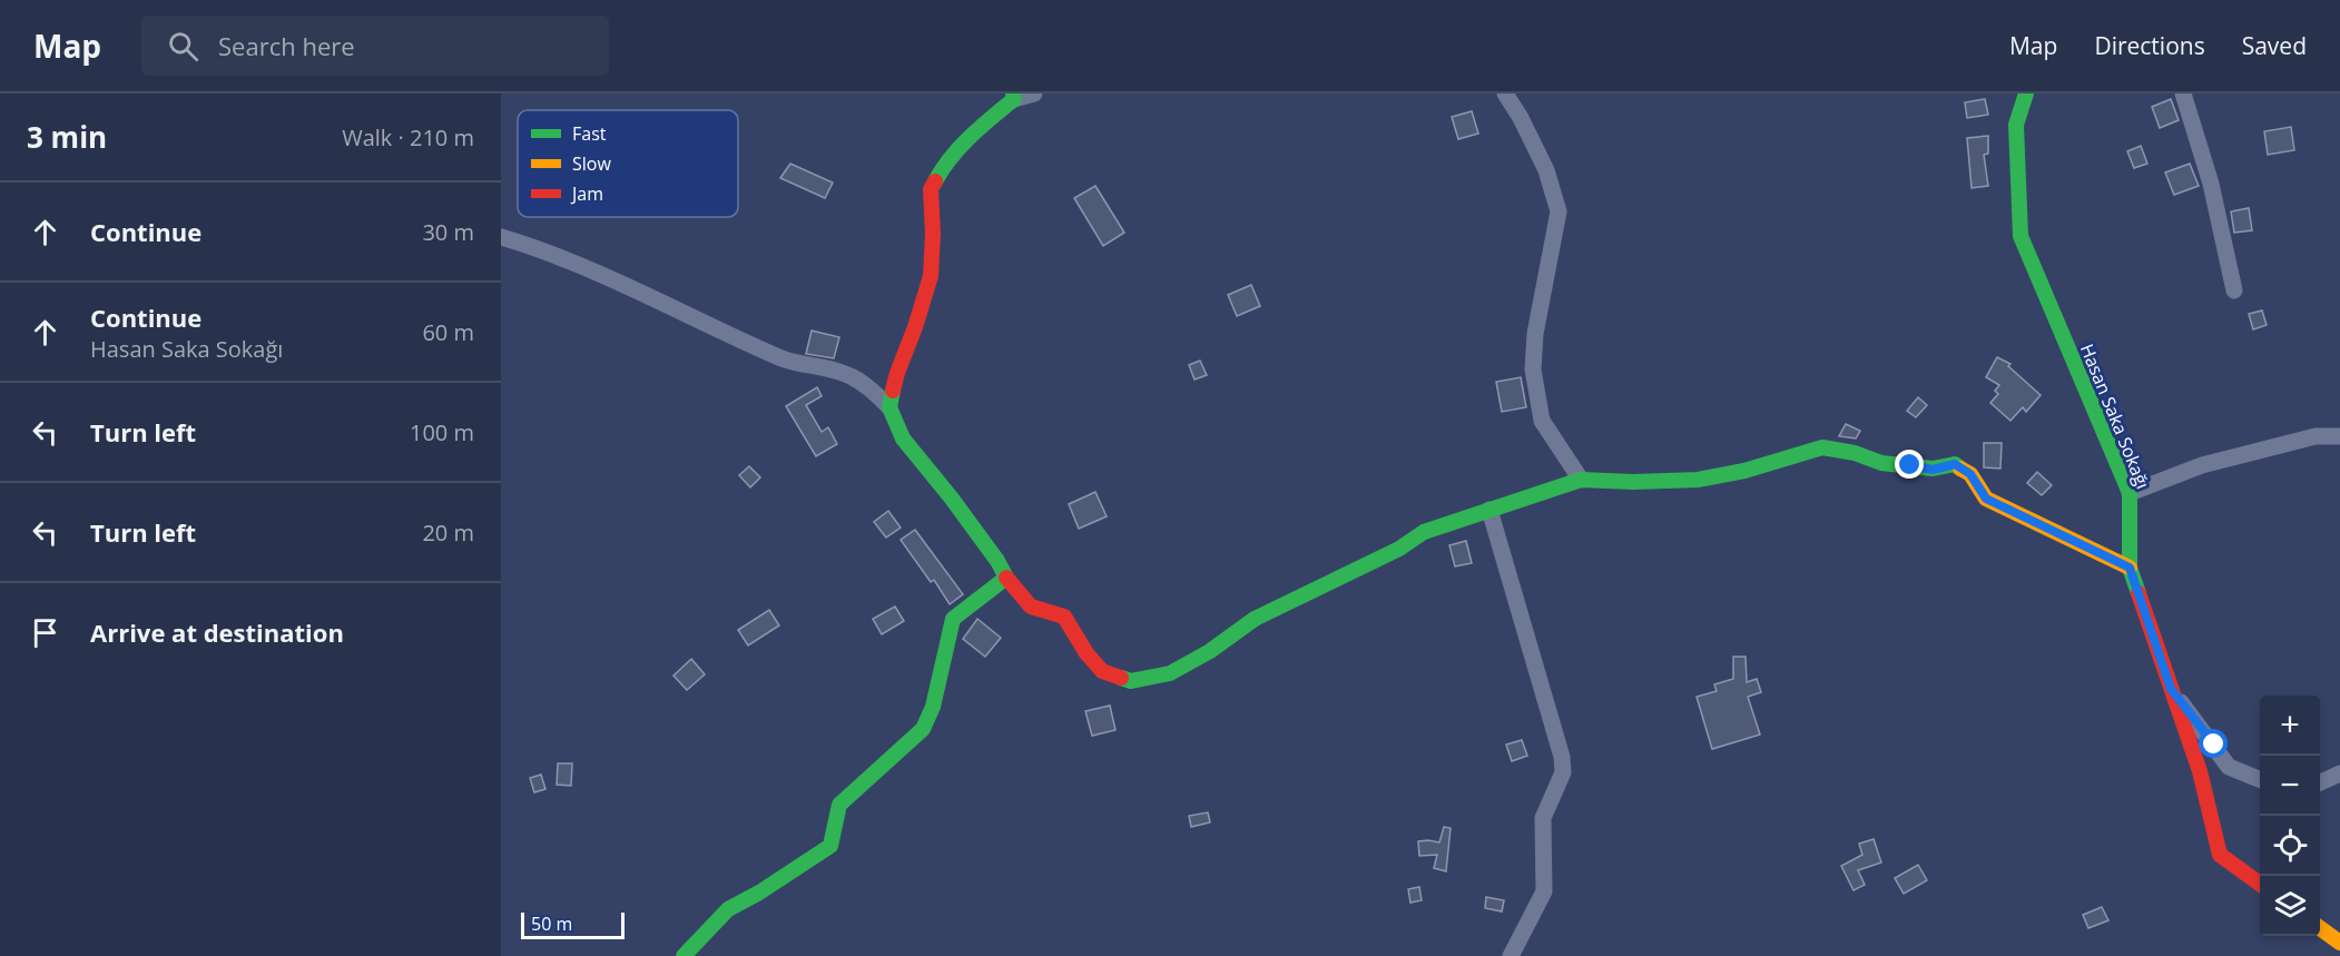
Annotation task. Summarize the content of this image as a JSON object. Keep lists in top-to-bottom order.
{
  "streets": {
    "street": ["Hasan Saka Sokağı"]
  },
  "legend": ["Fast", "Slow", "Jam"],
  "scale_bar": "50 m",
  "page": {
    "header": "Map",
    "search": "Search here",
    "nav": ["Map", "Directions", "Saved"],
    "heading": ["3 min", "Walk · 210 m"],
    "list": [
      ["Continue", "30 m"],
      ["Continue", "Hasan Saka Sokağı", "60 m"],
      ["Turn left", "100 m"],
      ["Turn left", "20 m"],
      "Arrive at destination"
    ],
    "map_buttons": ["+", "−"],
    "scale": "50 m"
  }
}
